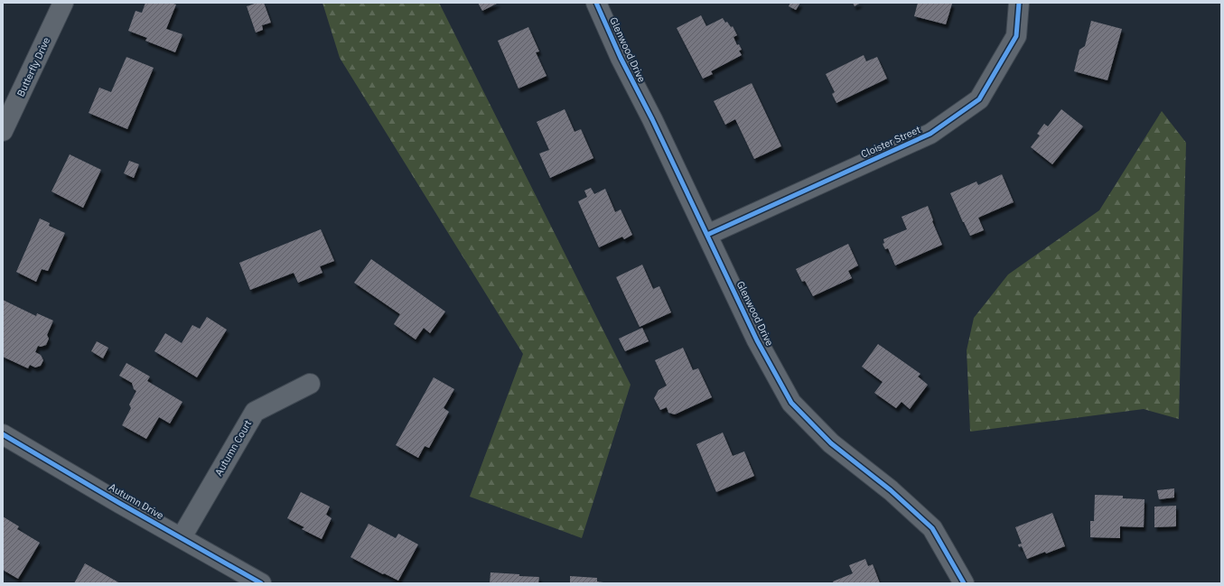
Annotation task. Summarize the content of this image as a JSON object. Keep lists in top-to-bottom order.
{
  "streets": {
    "street": [
      "Glenwood Drive",
      "Butterfly Drive",
      "Cloister Street",
      "Autumn Court",
      "Autumn Drive"
    ]
  },
  "crossings": [
    ["Glenwood Drive", "Cloister Street"],
    ["Autumn Court", "Autumn Drive"]
  ]
}
